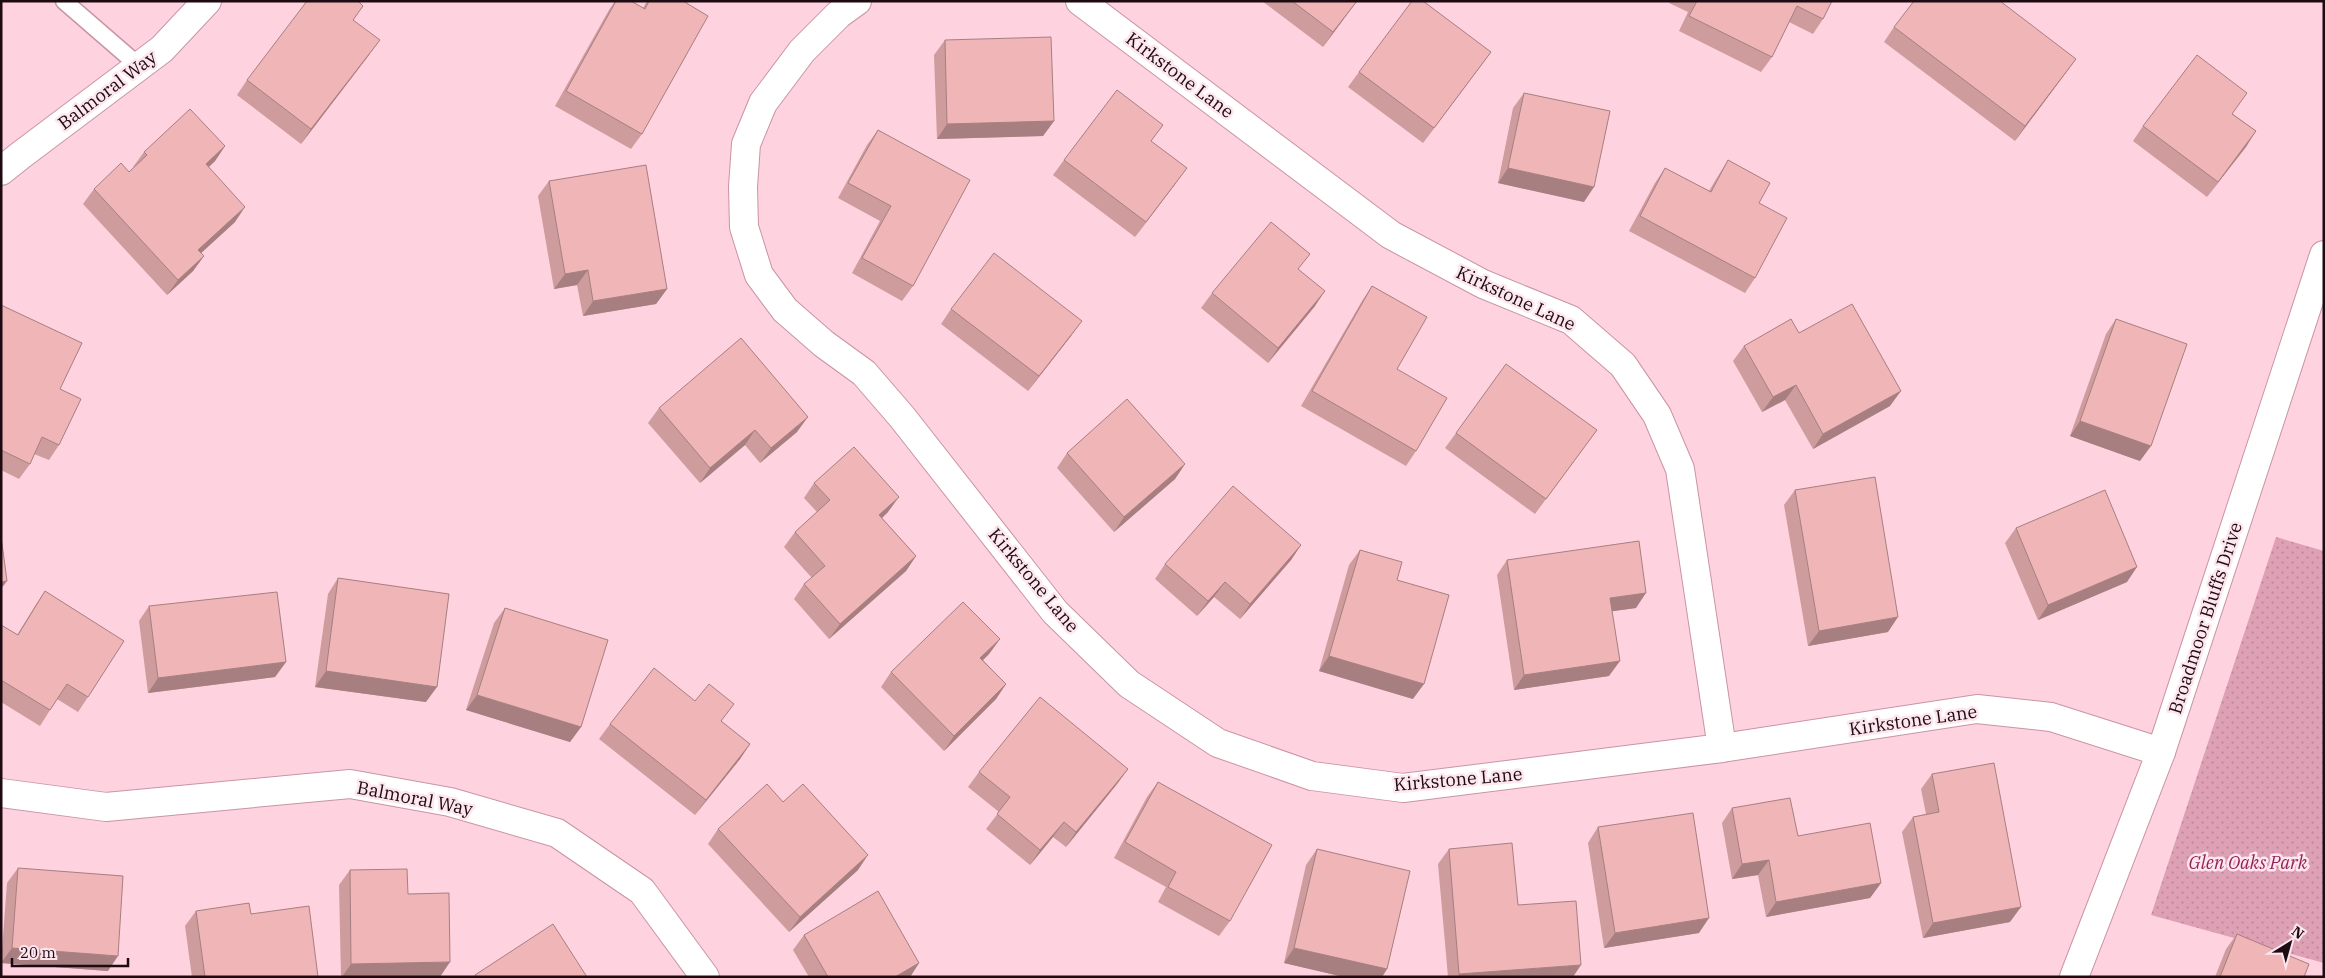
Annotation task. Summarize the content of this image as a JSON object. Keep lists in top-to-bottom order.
{
  "streets": {
    "street": ["Kirkstone Lane", "Balmoral Way", "Broadmoor Bluffs Drive"]
  },
  "crossings": [
    ["Kirkstone Lane", "Broadmoor Bluffs Drive"]
  ],
  "parks": ["Glen Oaks Park"],
  "scale_bar": "20 m",
  "north": "top right"
}
